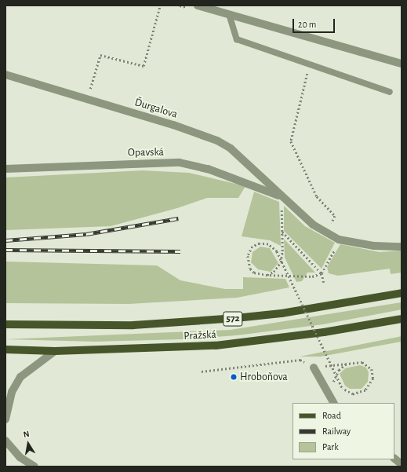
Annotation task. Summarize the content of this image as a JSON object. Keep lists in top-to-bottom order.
{
  "streets": {
    "main road": ["572", "Pražská"],
    "street": ["Ďurgalova", "Opavská"]
  },
  "crossings": [
    ["Ďurgalova", "Opavská"],
    ["572", "Pražská"]
  ],
  "places": ["Hroboňova"],
  "legend": ["Road", "Railway", "Park"],
  "scale_bar": "20 m",
  "north": "top"
}
